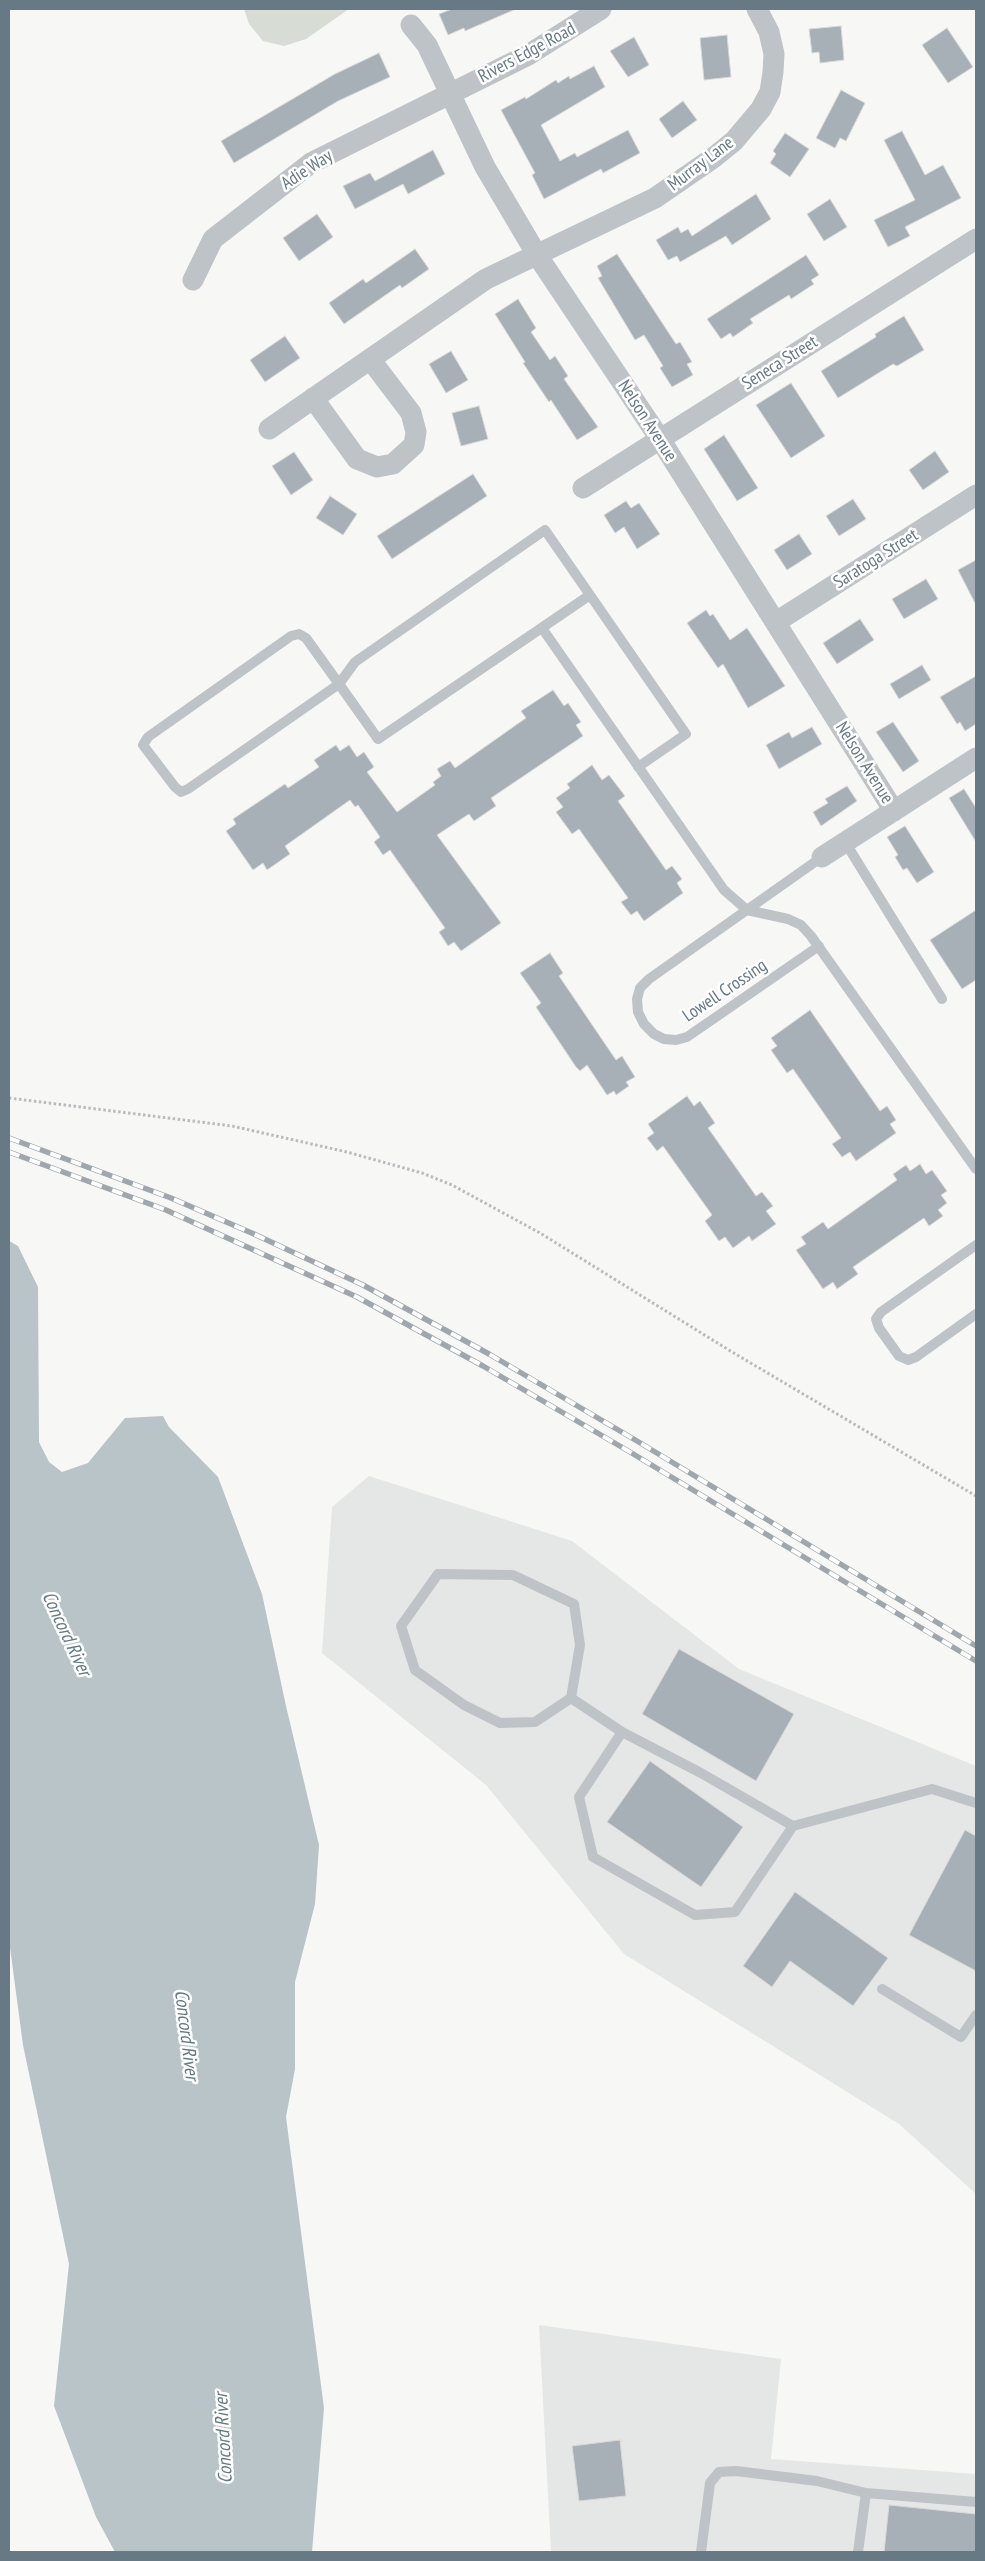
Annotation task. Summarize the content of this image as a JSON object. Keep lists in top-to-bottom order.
{
  "streets": {
    "street": [
      "Rivers Edge Road",
      "Murray Lane",
      "Adie Way",
      "Seneca Street",
      "Nelson Avenue",
      "Saratoga Street"
    ],
    "lane": ["Lowell Crossing"]
  },
  "crossings": [
    ["Rivers Edge Road", "Adie Way"],
    ["Rivers Edge Road", "Nelson Avenue"],
    ["Murray Lane", "Nelson Avenue"],
    ["Adie Way", "Nelson Avenue"],
    ["Seneca Street", "Nelson Avenue"],
    ["Nelson Avenue", "Saratoga Street"]
  ],
  "water": ["Concord River"]
}
